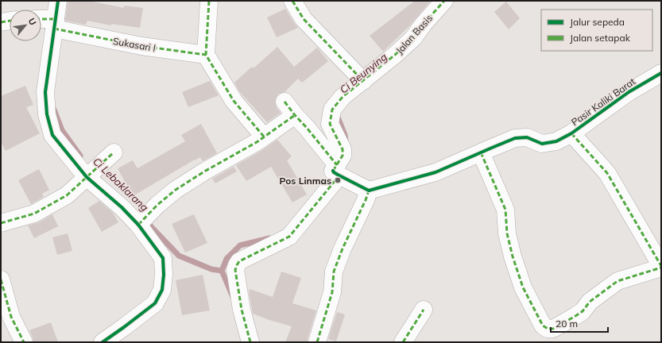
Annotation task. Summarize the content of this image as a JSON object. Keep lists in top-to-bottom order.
{
  "streets": {
    "street": ["Jalan Basis", "Sukasari I", "Pasir Kaliki Barat"]
  },
  "water": ["Ci Beunying", "Ci Lebaklarang"],
  "places": ["Pos Linmas"],
  "legend": ["Jalur sepeda", "Jalan setapak"],
  "scale_bar": "20 m",
  "north": "top right"
}
